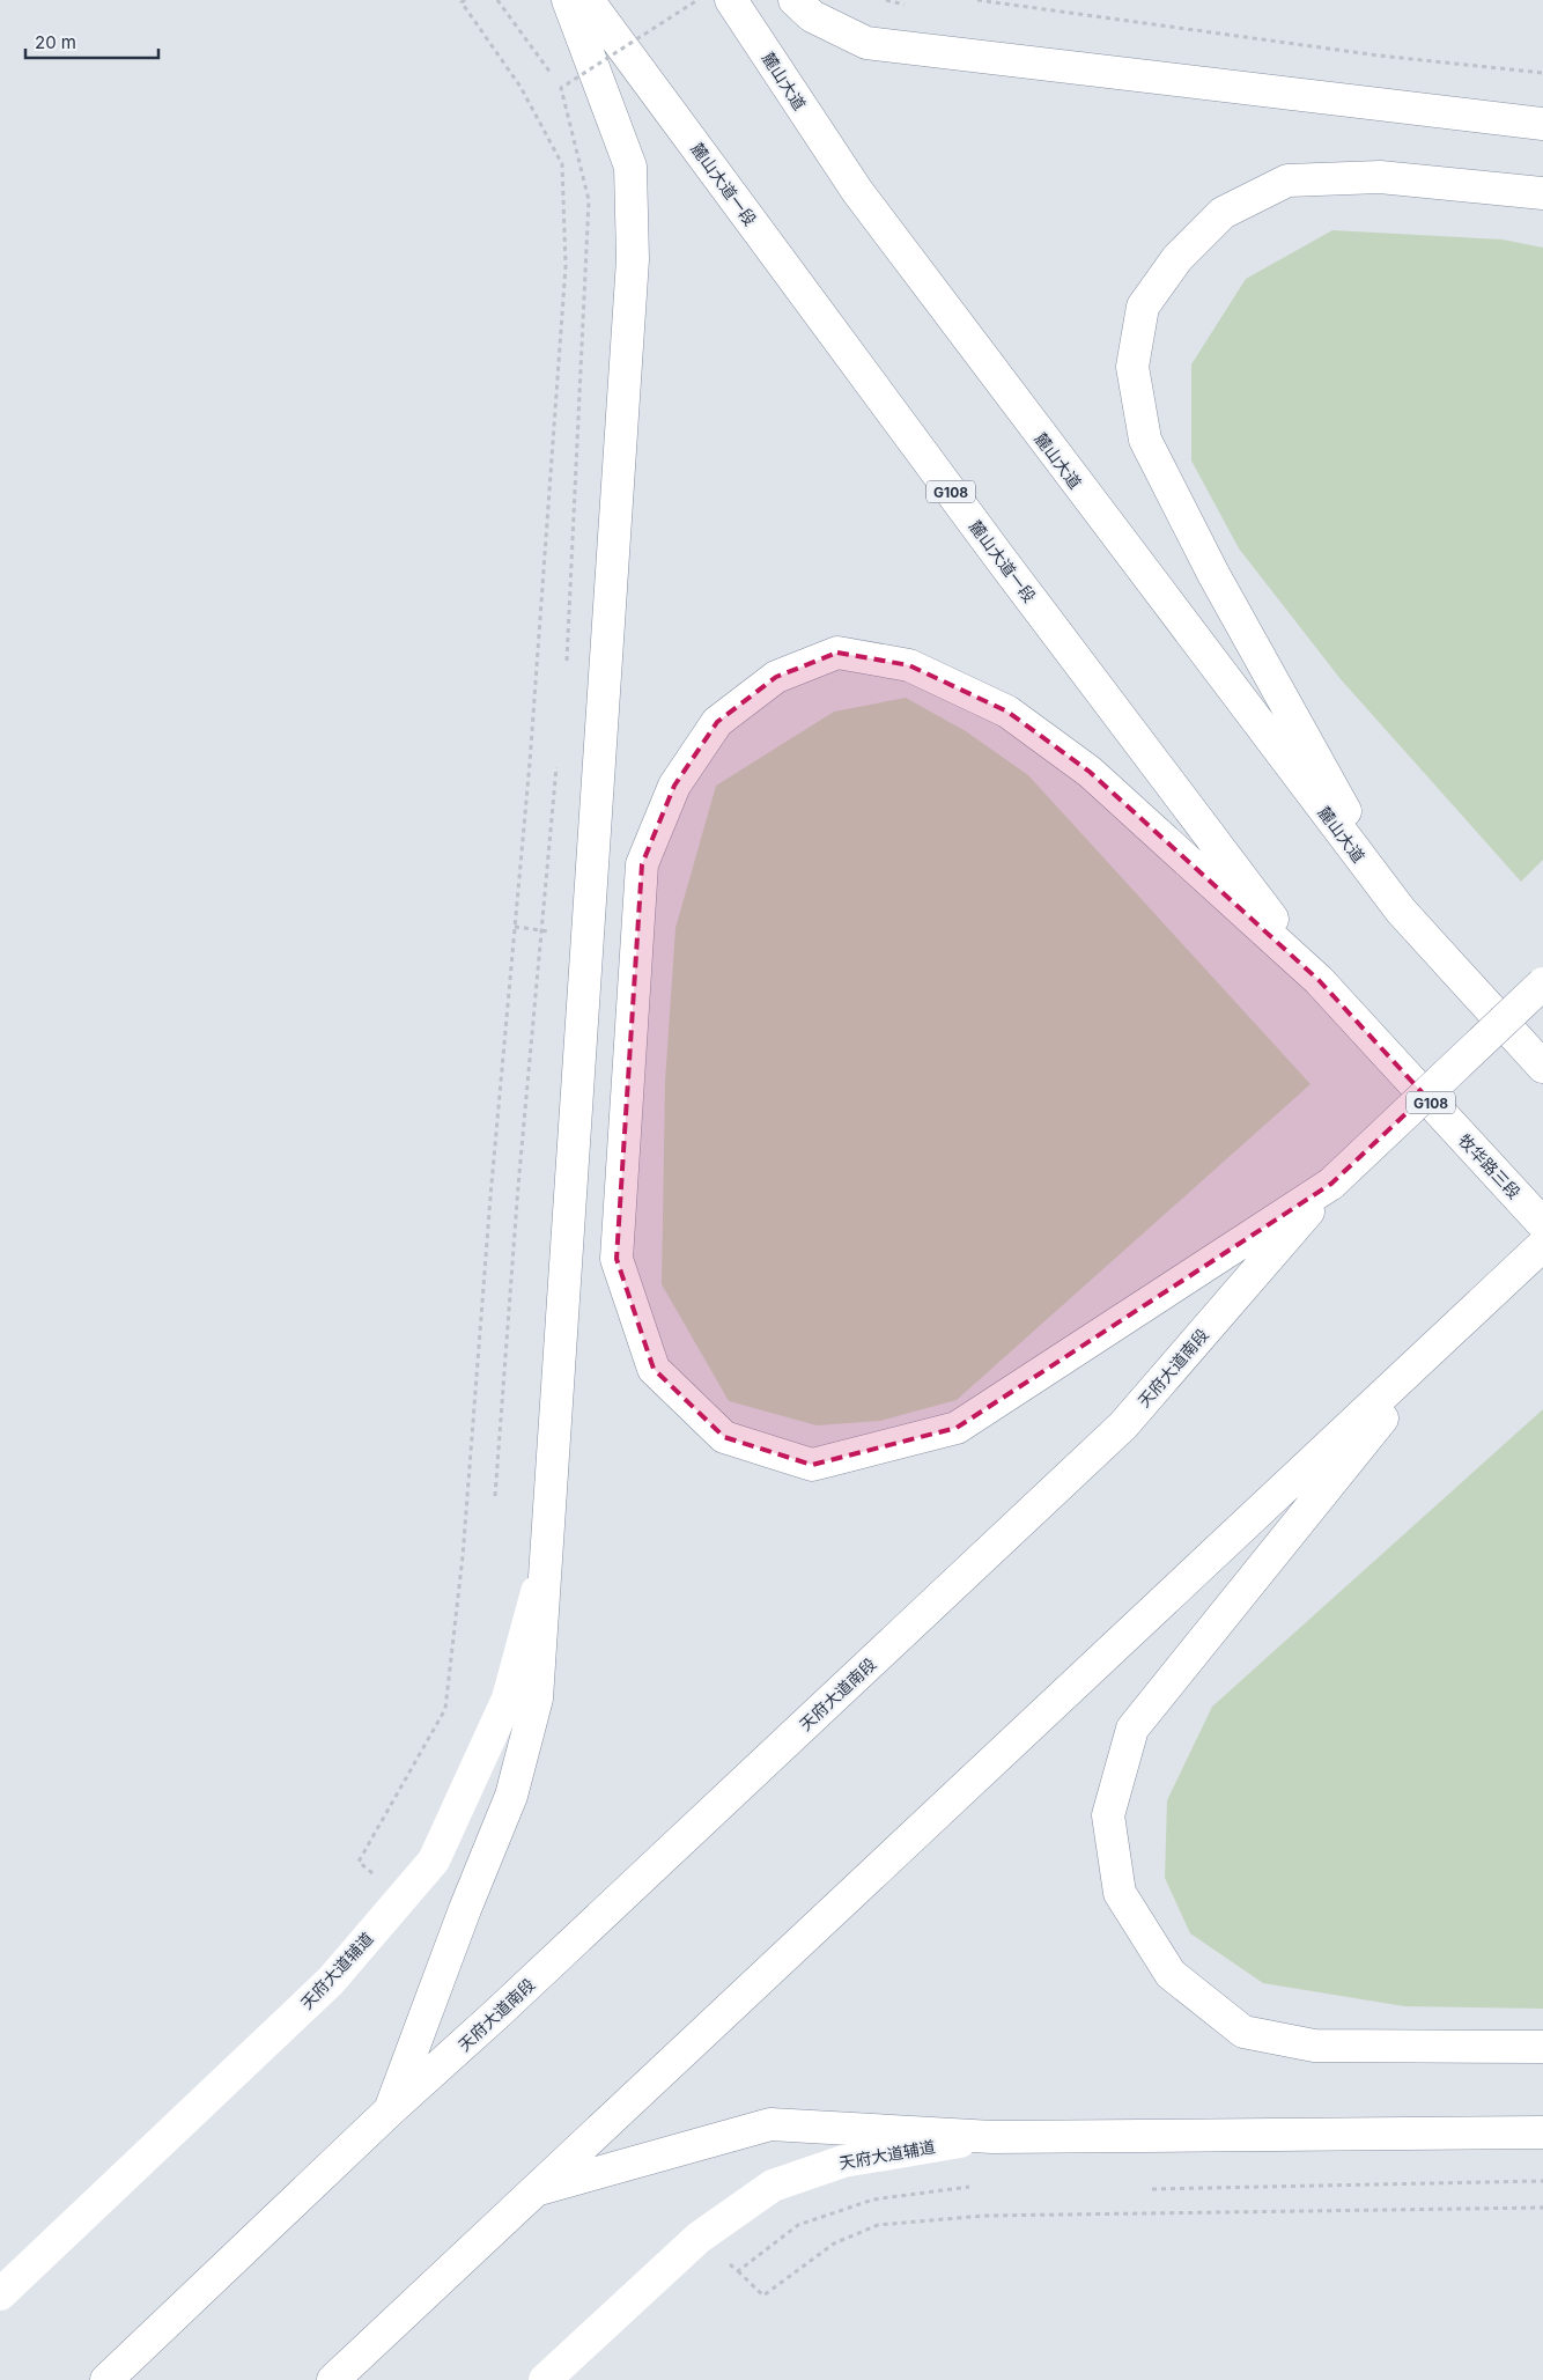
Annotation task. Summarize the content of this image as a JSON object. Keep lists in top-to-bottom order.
{
  "streets": {
    "main road": [
      "麓山大道",
      "麓山大道一段",
      "G108",
      "牧华路三段",
      "天府大道南段",
      "天府大道辅道"
    ]
  },
  "crossings": [
    ["麓山大道一段", "牧华路三段"]
  ],
  "scale_bar": "20 m"
}
